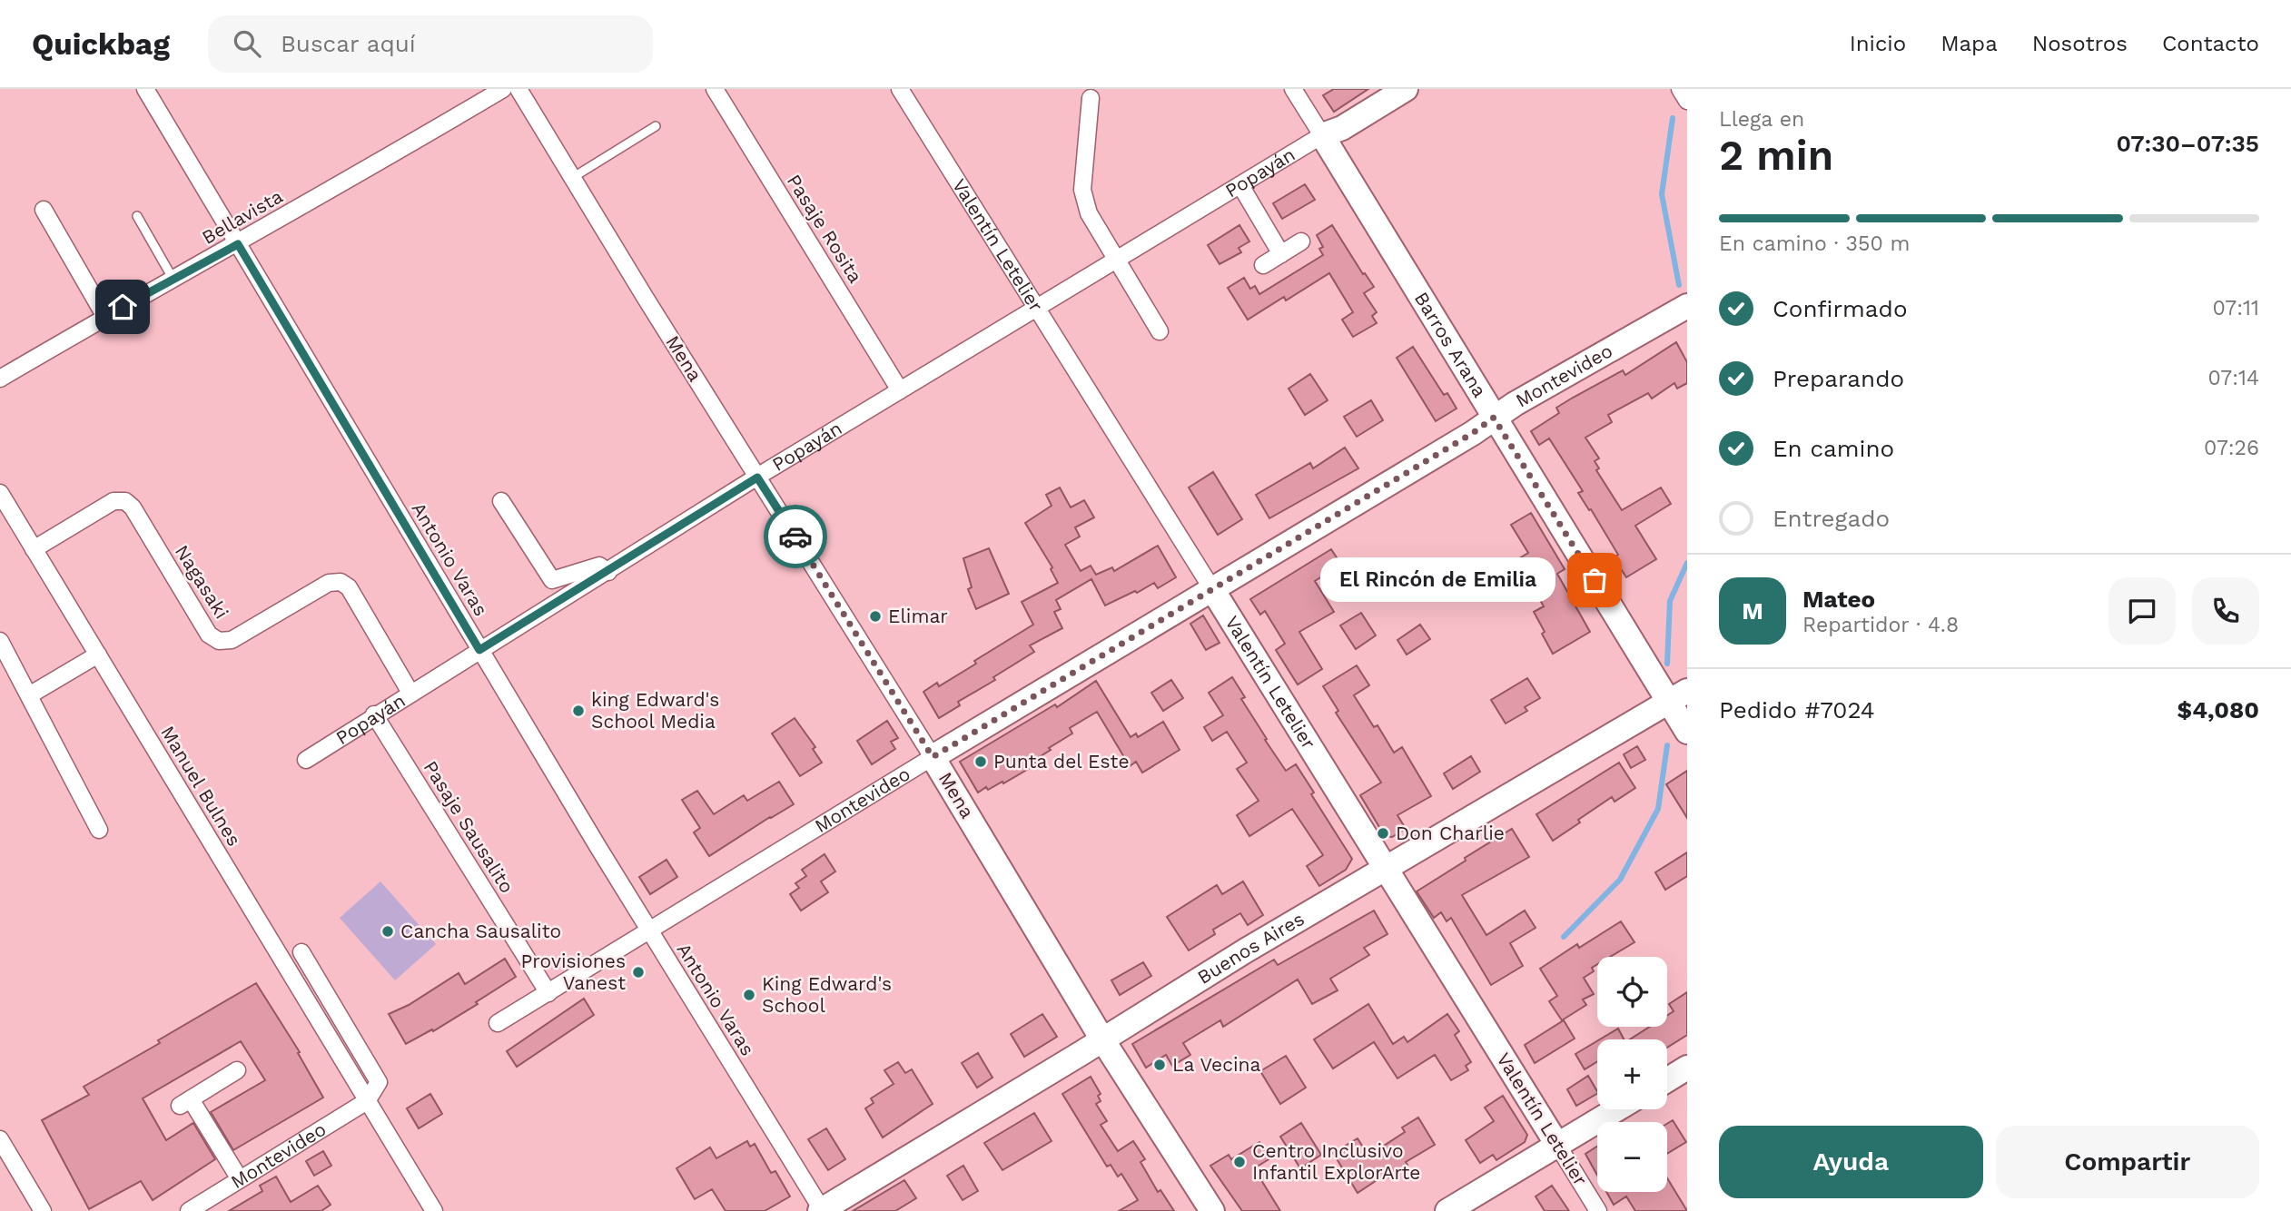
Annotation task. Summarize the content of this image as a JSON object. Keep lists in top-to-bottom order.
{
  "streets": {
    "street": [
      "Popayán",
      "Bellavista",
      "Pasaje Rosita",
      "Valentín Letelier",
      "Barros Arana",
      "Mena",
      "Montevideo",
      "Antonio Varas",
      "Nagasaki",
      "Manuel Bulnes",
      "Pasaje Sausalito",
      "Buenos Aires"
    ]
  },
  "crossings": [
    ["Popayán", "Pasaje Rosita"],
    ["Popayán", "Valentín Letelier"],
    ["Popayán", "Barros Arana"],
    ["Popayán", "Mena"],
    ["Popayán", "Antonio Varas"],
    ["Popayán", "Nagasaki"],
    ["Popayán", "Pasaje Sausalito"],
    ["Bellavista", "Antonio Varas"],
    ["Valentín Letelier", "Montevideo"],
    ["Valentín Letelier", "Buenos Aires"],
    ["Barros Arana", "Montevideo"],
    ["Barros Arana", "Buenos Aires"],
    ["Mena", "Montevideo"],
    ["Mena", "Buenos Aires"],
    ["Montevideo", "Antonio Varas"],
    ["Montevideo", "Manuel Bulnes"],
    ["Montevideo", "Pasaje Sausalito"],
    ["Antonio Varas", "Buenos Aires"],
    ["Nagasaki", "Manuel Bulnes"]
  ],
  "places": [
    "El Rincón de Emilia",
    "Elimar",
    "king Edward's School Media",
    "Punta del Este",
    "Don Charlie",
    "Cancha Sausalito",
    "Provisiones Vanest",
    "King Edward's School",
    "La Vecina",
    "Centro Inclusivo Infantil ExplorArte"
  ],
  "page": {
    "header": "Quickbag",
    "search": "Buscar aquí",
    "nav": [
      "Inicio",
      "Mapa",
      "Nosotros",
      "Contacto"
    ],
    "heading": ["2 min", "Llega en", "07:30–07:35"],
    "panel": [
      "Mateo",
      "Repartidor · 4.8",
      "Pedido #7024",
      "$4,080"
    ],
    "bar": "En camino · 350 m",
    "list": [
      ["Confirmado", "07:11"],
      ["Preparando", "07:14"],
      ["En camino", "07:26"],
      "Entregado"
    ],
    "bubble": "El Rincón de Emilia",
    "round": "M",
    "map_buttons": ["+", "−"],
    "buttons": ["Ayuda", "Compartir"]
  }
}
